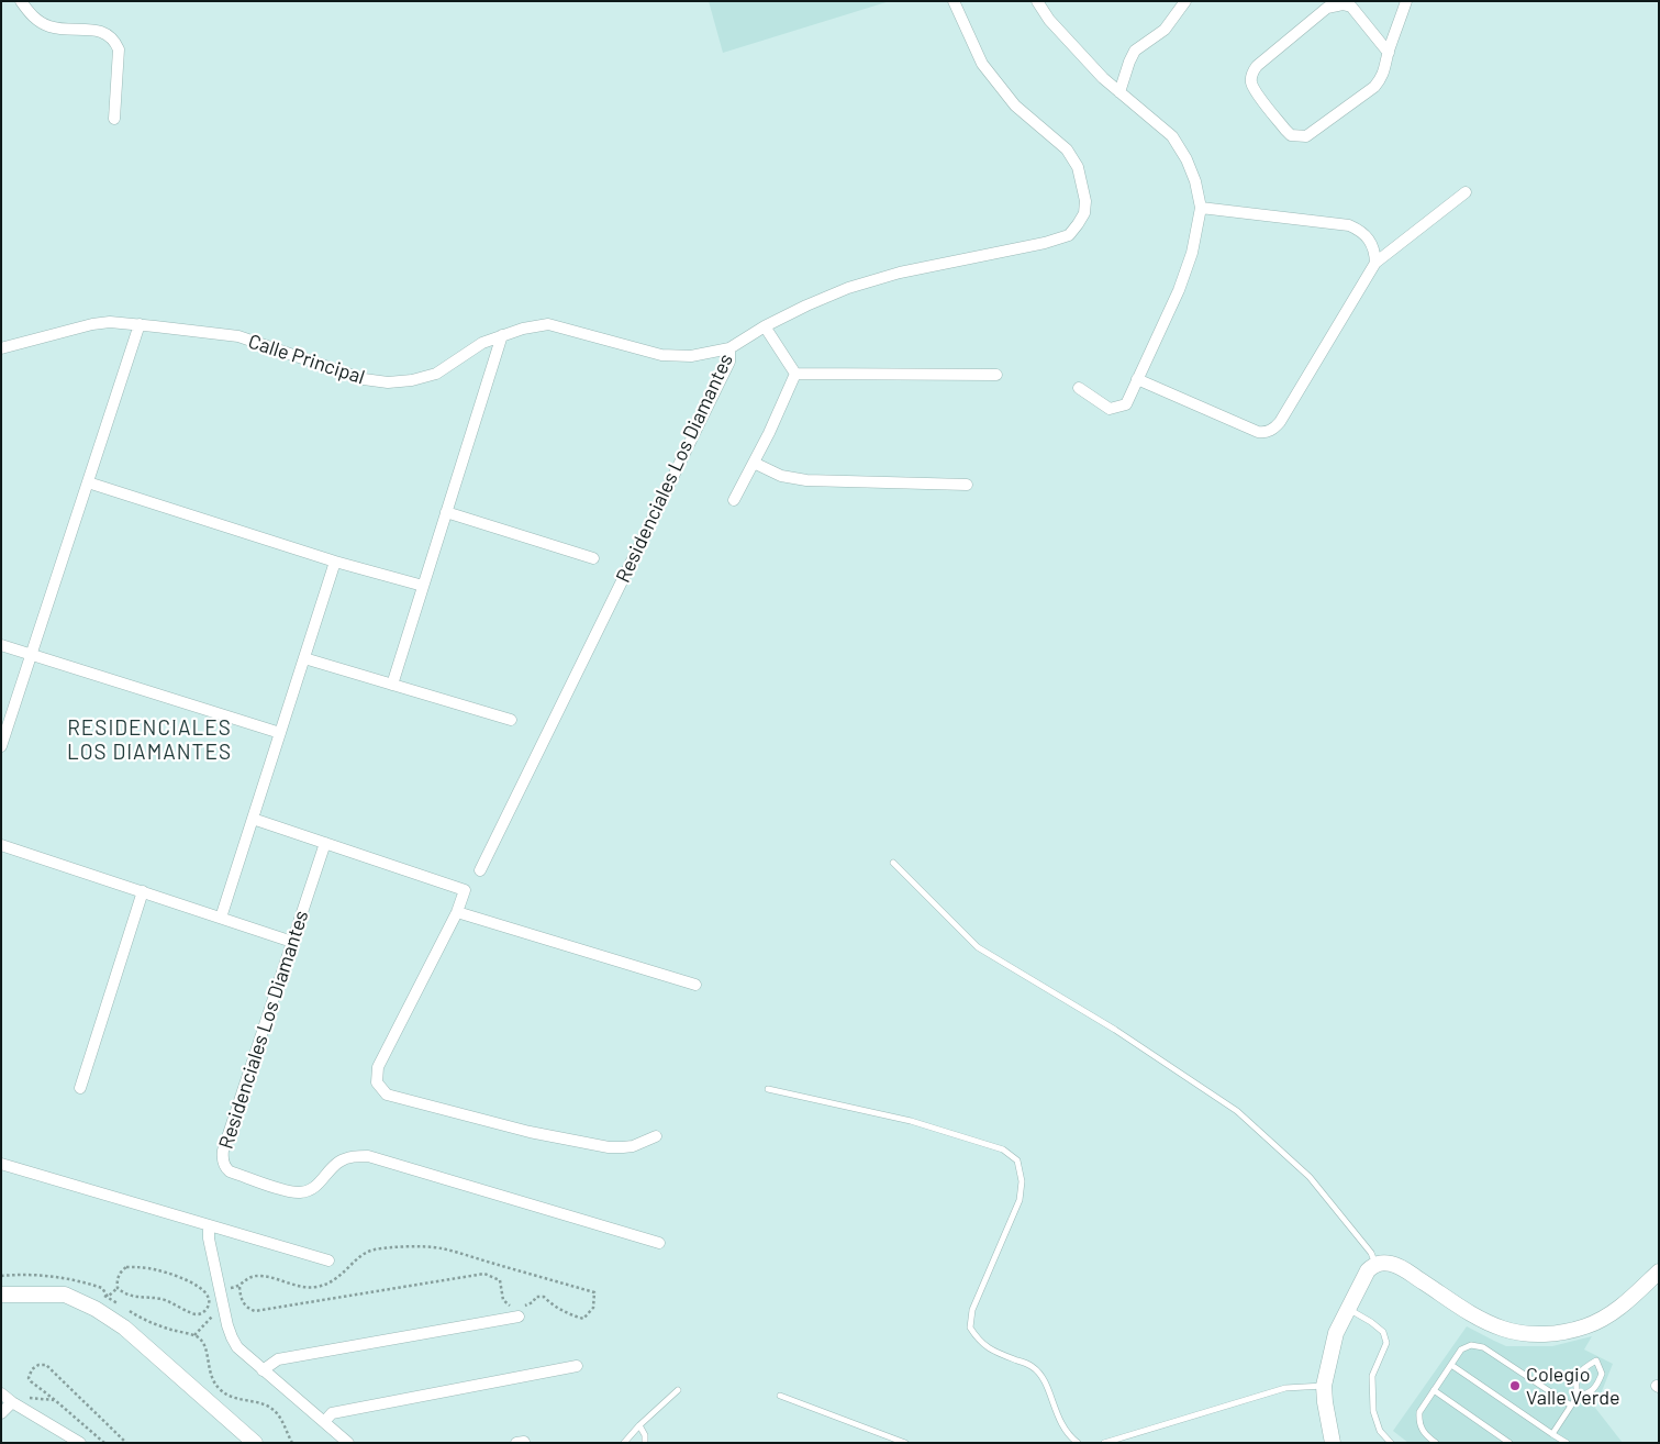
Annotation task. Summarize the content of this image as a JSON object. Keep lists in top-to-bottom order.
{
  "streets": {
    "street": ["Calle Principal", "Residenciales Los Diamantes"]
  },
  "crossings": [
    ["Calle Principal", "Residenciales Los Diamantes"]
  ],
  "districts": ["RESIDENCIALES LOS DIAMANTES"],
  "places": ["Colegio Valle Verde"]
}
